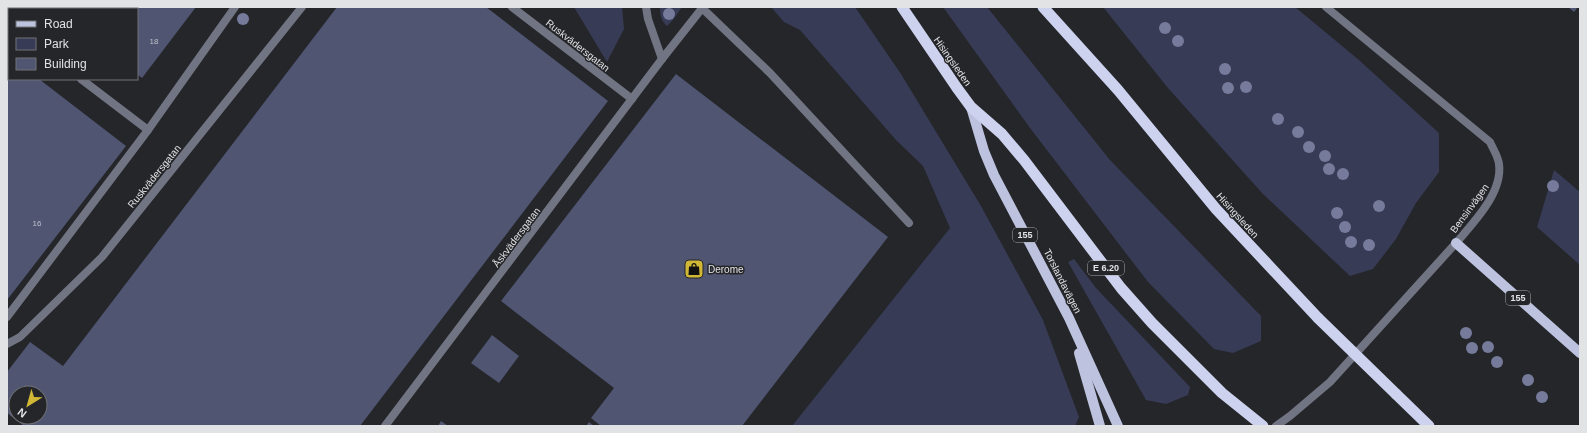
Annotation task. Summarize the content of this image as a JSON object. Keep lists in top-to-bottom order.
{
  "streets": {
    "highway": ["Hisingsleden", "E 6.20"],
    "main road": ["155", "Torslandavägen"],
    "street": ["Ruskvädersgatan", "Bensinvägen", "Åskvädersgatan"]
  },
  "crossings": [
    ["Ruskvädersgatan", "Åskvädersgatan"],
    ["Hisingsleden", "Torslandavägen"],
    ["Bensinvägen", "155"]
  ],
  "places": {
    "shop": ["Derome"]
  },
  "house_numbers": ["18", "16"],
  "legend": ["Road", "Park", "Building"],
  "north": "bottom left"
}
